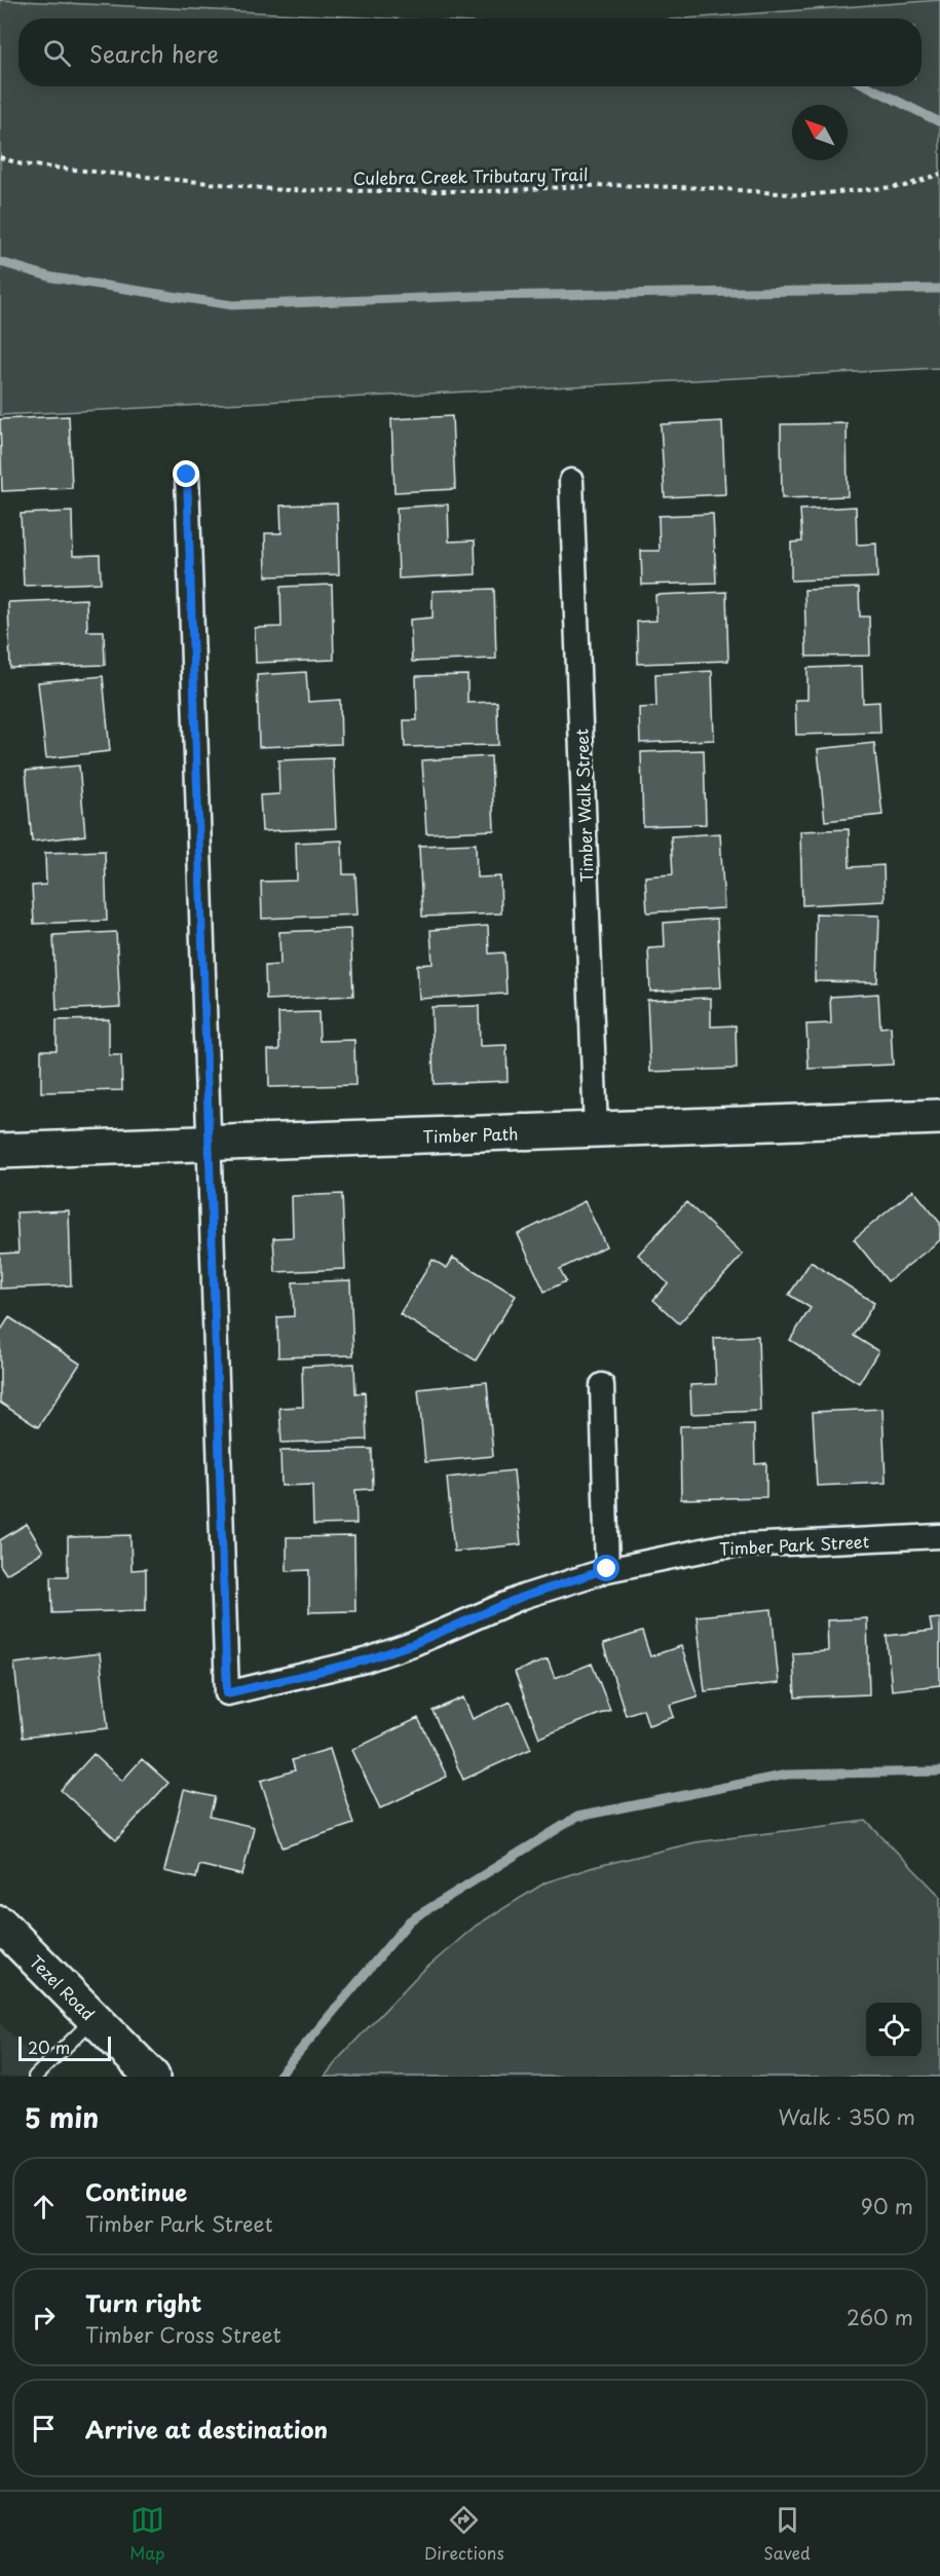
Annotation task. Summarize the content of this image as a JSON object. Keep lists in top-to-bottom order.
{
  "streets": {
    "street": [
      "Timber Walk Street",
      "Timber Path",
      "Timber Park Street",
      "Tezel Road"
    ],
    "path": ["Culebra Creek Tributary Trail"]
  },
  "crossings": [
    ["Timber Walk Street", "Timber Path"],
    ["Timber Path", "Timber Park Street"]
  ],
  "scale_bar": "20 m",
  "north": "top left",
  "page": {
    "search": "Search here",
    "scale": "20 m",
    "heading": ["5 min", "Walk · 350 m"],
    "list": [
      ["Continue", "Timber Park Street", "90 m"],
      ["Turn right", "Timber Cross Street", "260 m"],
      "Arrive at destination"
    ],
    "nav": ["Map", "Directions", "Saved"]
  }
}
